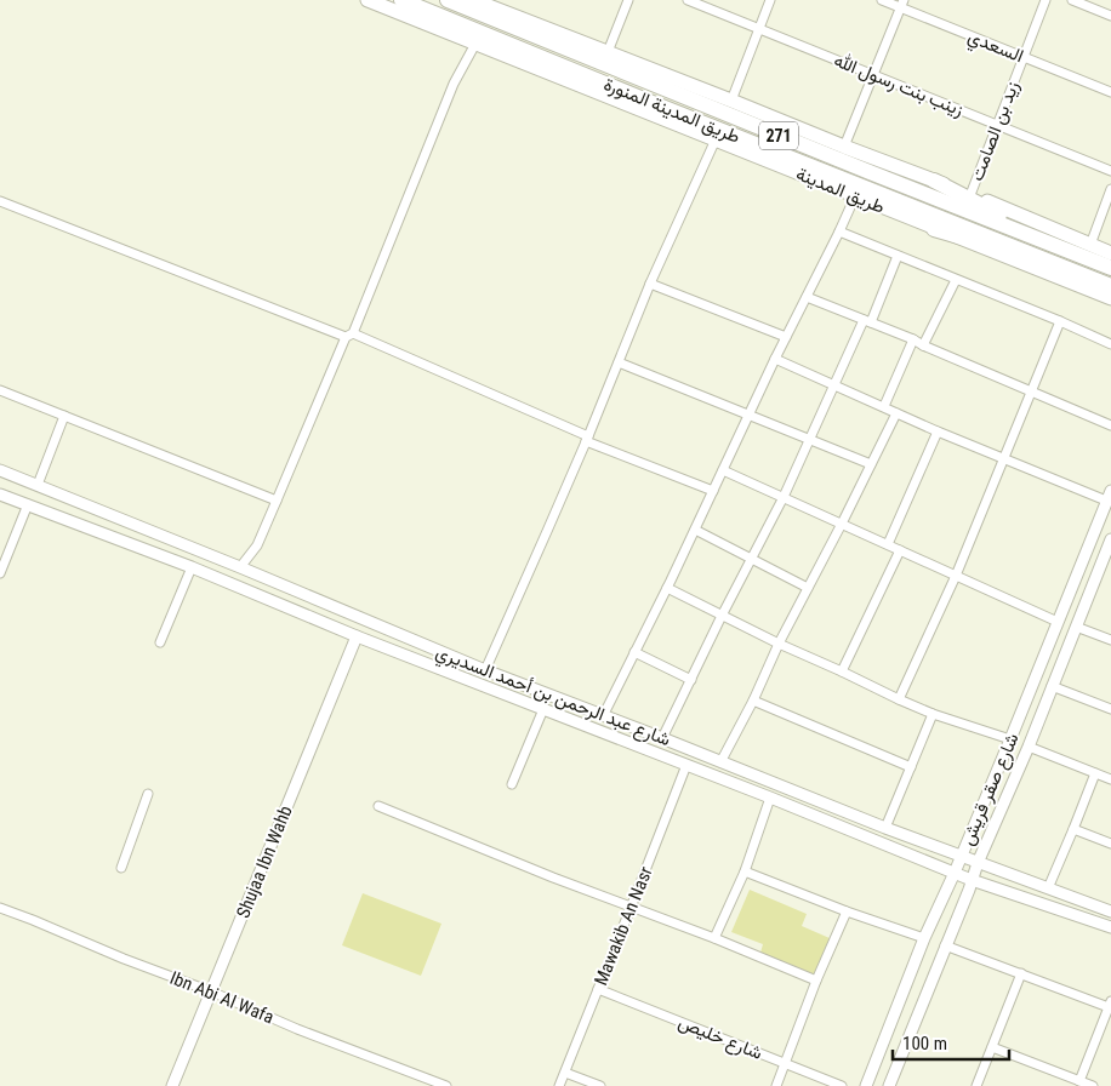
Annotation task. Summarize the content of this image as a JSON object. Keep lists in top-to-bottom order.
{
  "streets": {
    "highway": ["طريق المدينة المنورة", "271"],
    "main road": ["طريق المدينة"],
    "street": [
      "السعدي",
      "زينب بنت رسول الله",
      "زيد بن الصامت",
      "شارع عبد الرحمن بن أحمد السديري",
      "شارع صقر قريش",
      "Shujaa Ibn Wahb",
      "Mawakib An Nasr",
      "Ibn Abi Al Wafa",
      "شارع خليص"
    ]
  },
  "crossings": [
    ["السعدي", "زيد بن الصامت"],
    ["زينب بنت رسول الله", "زيد بن الصامت"],
    ["شارع عبد الرحمن بن أحمد السديري", "شارع صقر قريش"],
    ["شارع عبد الرحمن بن أحمد السديري", "Shujaa Ibn Wahb"],
    ["شارع عبد الرحمن بن أحمد السديري", "Mawakib An Nasr"],
    ["Shujaa Ibn Wahb", "Ibn Abi Al Wafa"],
    ["Mawakib An Nasr", "شارع خليص"]
  ],
  "scale_bar": "100 m"
}
